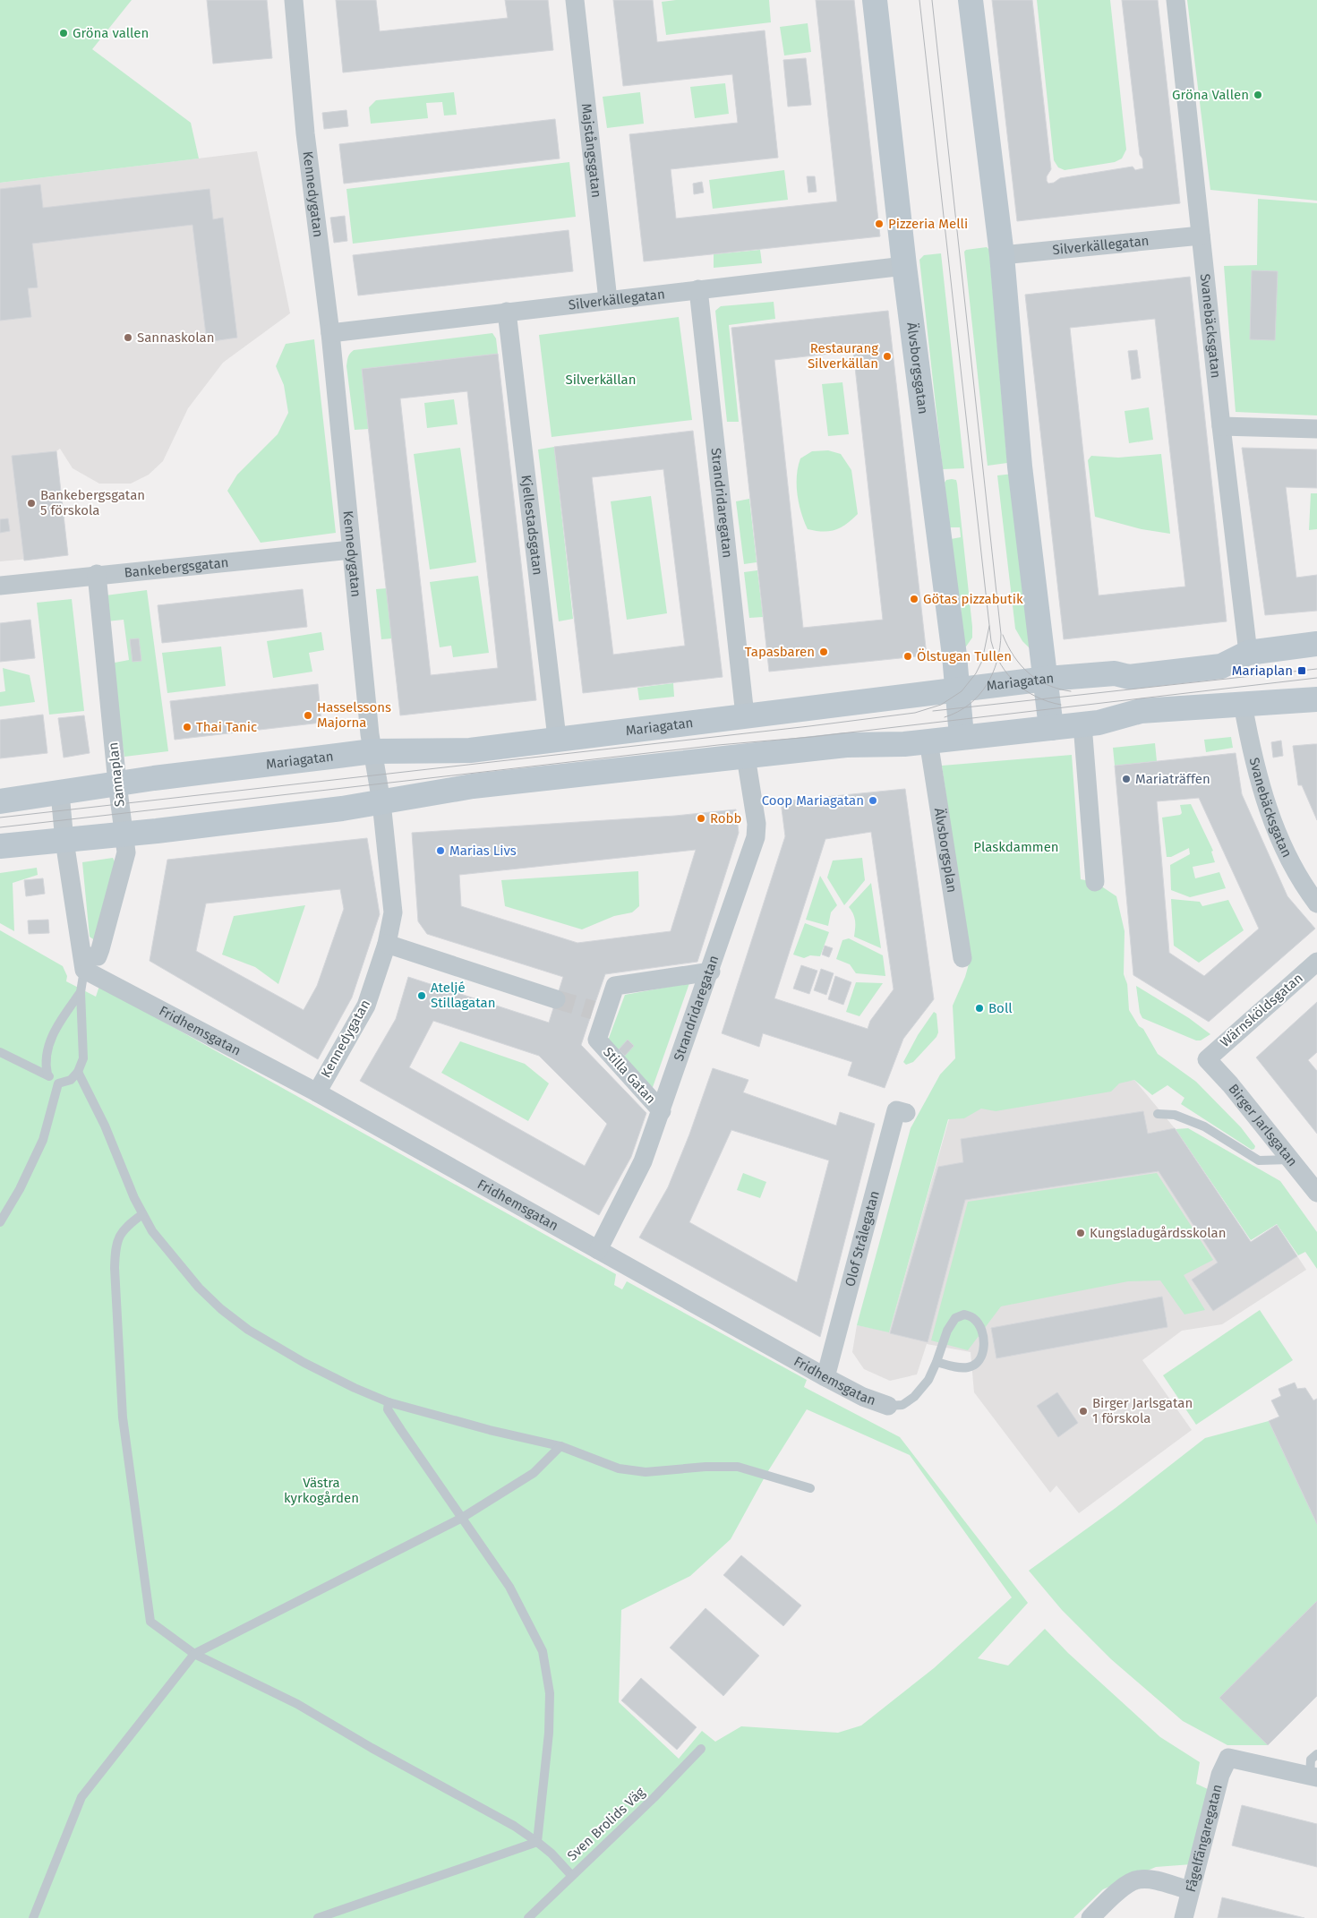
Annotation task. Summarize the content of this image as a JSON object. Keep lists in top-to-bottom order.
{
  "streets": {
    "street": [
      "Majstångsgatan",
      "Kennedygatan",
      "Silverkällegatan",
      "Svanebäcksgatan",
      "Älvsborgsgatan",
      "Strandridaregatan",
      "Kjellestadsgatan",
      "Bankebergsgatan",
      "Mariagatan",
      "Sannaplan",
      "Älvsborgsplan",
      "Wärnsköldsgatan",
      "Fridhemsgatan",
      "Stilla Gatan",
      "Birger Jarlsgatan",
      "Olof Strålegatan",
      "Fågelfängaregatan"
    ],
    "lane": ["Sven Brolids Väg"]
  },
  "crossings": [
    ["Majstångsgatan", "Silverkällegatan"],
    ["Kennedygatan", "Silverkällegatan"],
    ["Kennedygatan", "Bankebergsgatan"],
    ["Kennedygatan", "Mariagatan"],
    ["Kennedygatan", "Fridhemsgatan"],
    ["Silverkällegatan", "Svanebäcksgatan"],
    ["Silverkällegatan", "Älvsborgsgatan"],
    ["Silverkällegatan", "Strandridaregatan"],
    ["Silverkällegatan", "Kjellestadsgatan"],
    ["Svanebäcksgatan", "Mariagatan"],
    ["Älvsborgsgatan", "Mariagatan"],
    ["Strandridaregatan", "Mariagatan"],
    ["Strandridaregatan", "Fridhemsgatan"],
    ["Strandridaregatan", "Stilla Gatan"],
    ["Kjellestadsgatan", "Mariagatan"],
    ["Bankebergsgatan", "Sannaplan"],
    ["Mariagatan", "Sannaplan"],
    ["Sannaplan", "Fridhemsgatan"],
    ["Wärnsköldsgatan", "Birger Jarlsgatan"],
    ["Fridhemsgatan", "Olof Strålegatan"]
  ],
  "parks": ["Silverkällan", "Plaskdammen", "Västra kyrkogården"],
  "places": {
    "other": [
      "Gröna vallen",
      "Gröna Vallen",
      "Pizzeria Melli",
      "Sannaskolan",
      "Restaurang Silverkällan",
      "Bankebergsgatan 5 förskola",
      "Götas pizzabutik",
      "Tapasbaren",
      "Ölstugan Tullen",
      "Hasselssons Majorna",
      "Thai Tanic",
      "Mariaträffen",
      "Coop Mariagatan",
      "Robb",
      "Marias Livs",
      "Ateljé Stillagatan",
      "Boll",
      "Kungsladugårdsskolan",
      "Birger Jarlsgatan 1 förskola"
    ],
    "transit": ["Mariaplan"]
  }
}
